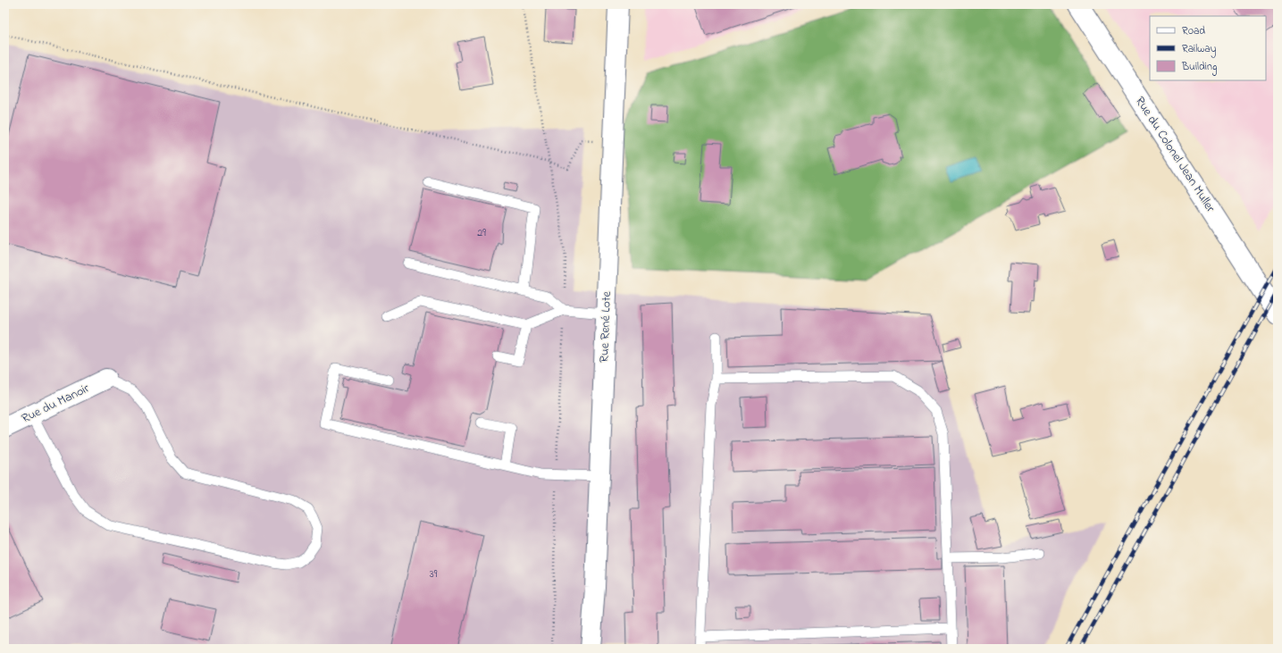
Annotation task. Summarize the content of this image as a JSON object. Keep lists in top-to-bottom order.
{
  "streets": {
    "main road": ["Rue du Colonel Jean Muller", "Rue René Lote", "Rue du Manoir"]
  },
  "house_numbers": ["29", "39"],
  "legend": ["Road", "Railway", "Building"]
}
